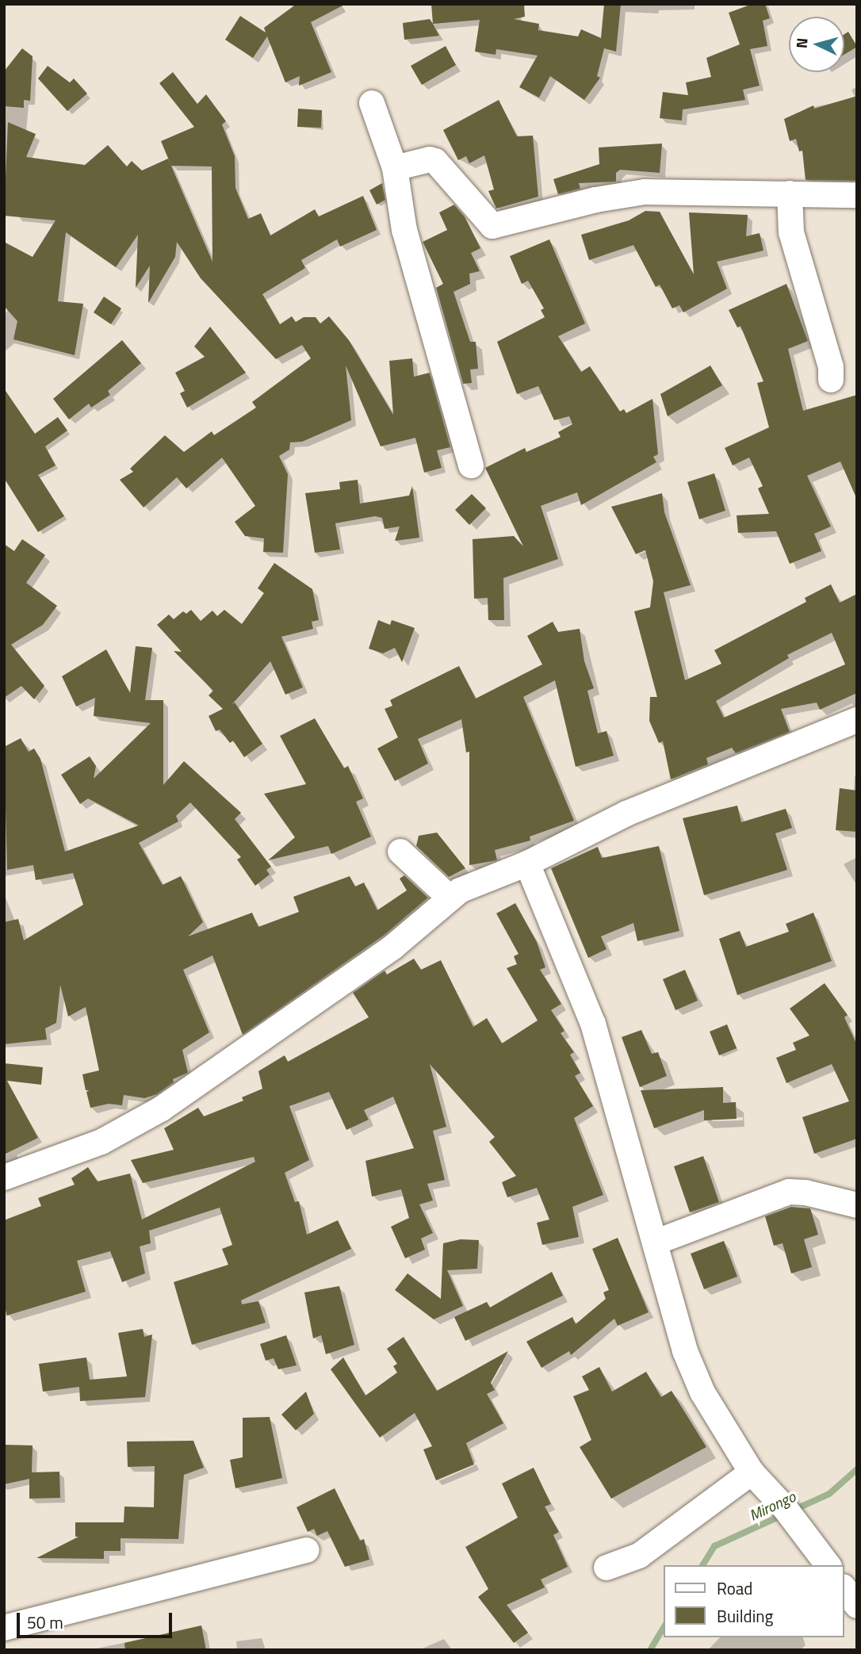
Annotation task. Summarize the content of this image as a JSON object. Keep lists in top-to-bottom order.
{
  "water": ["Mirongo"],
  "legend": ["Road", "Building"],
  "scale_bar": "50 m",
  "north": "left"
}
